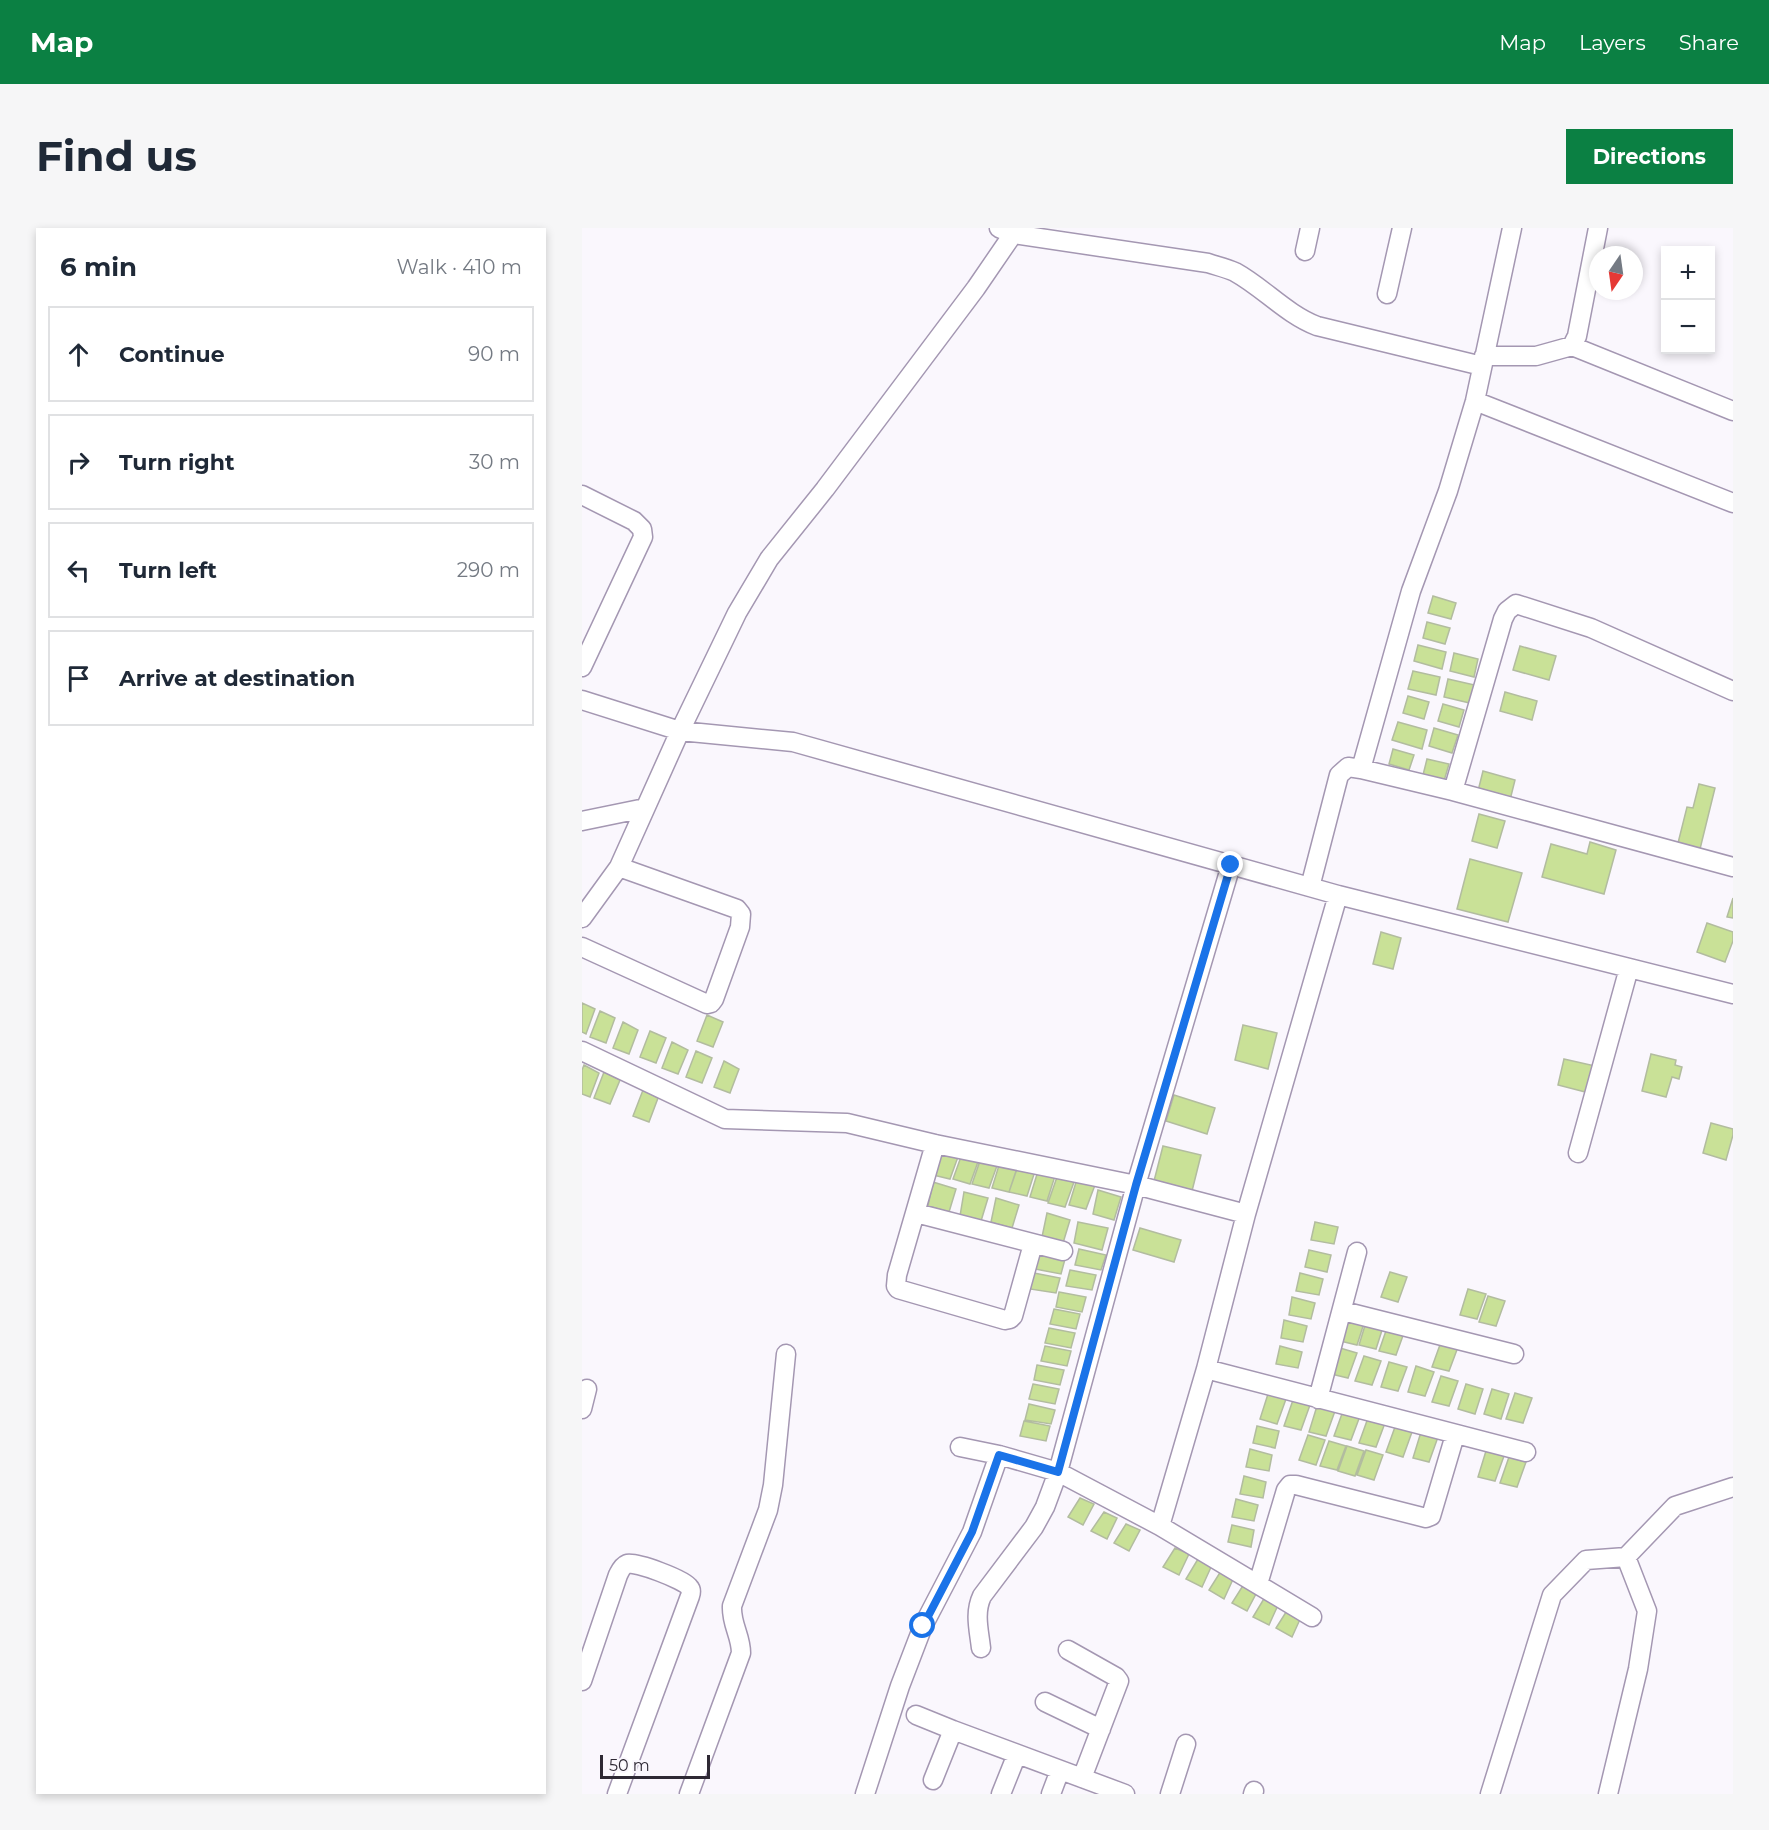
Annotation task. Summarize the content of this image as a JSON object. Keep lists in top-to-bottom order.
{
  "scale_bar": "50 m",
  "north": "bottom",
  "page": {
    "header": "Map",
    "nav": ["Map", "Layers", "Share"],
    "buttons": "Directions",
    "title": "Find us",
    "heading": ["6 min", "Walk · 410 m"],
    "map_buttons": ["+", "−"],
    "list": [
      ["Continue", "90 m"],
      ["Turn right", "30 m"],
      ["Turn left", "290 m"],
      "Arrive at destination"
    ],
    "scale": "50 m"
  }
}
